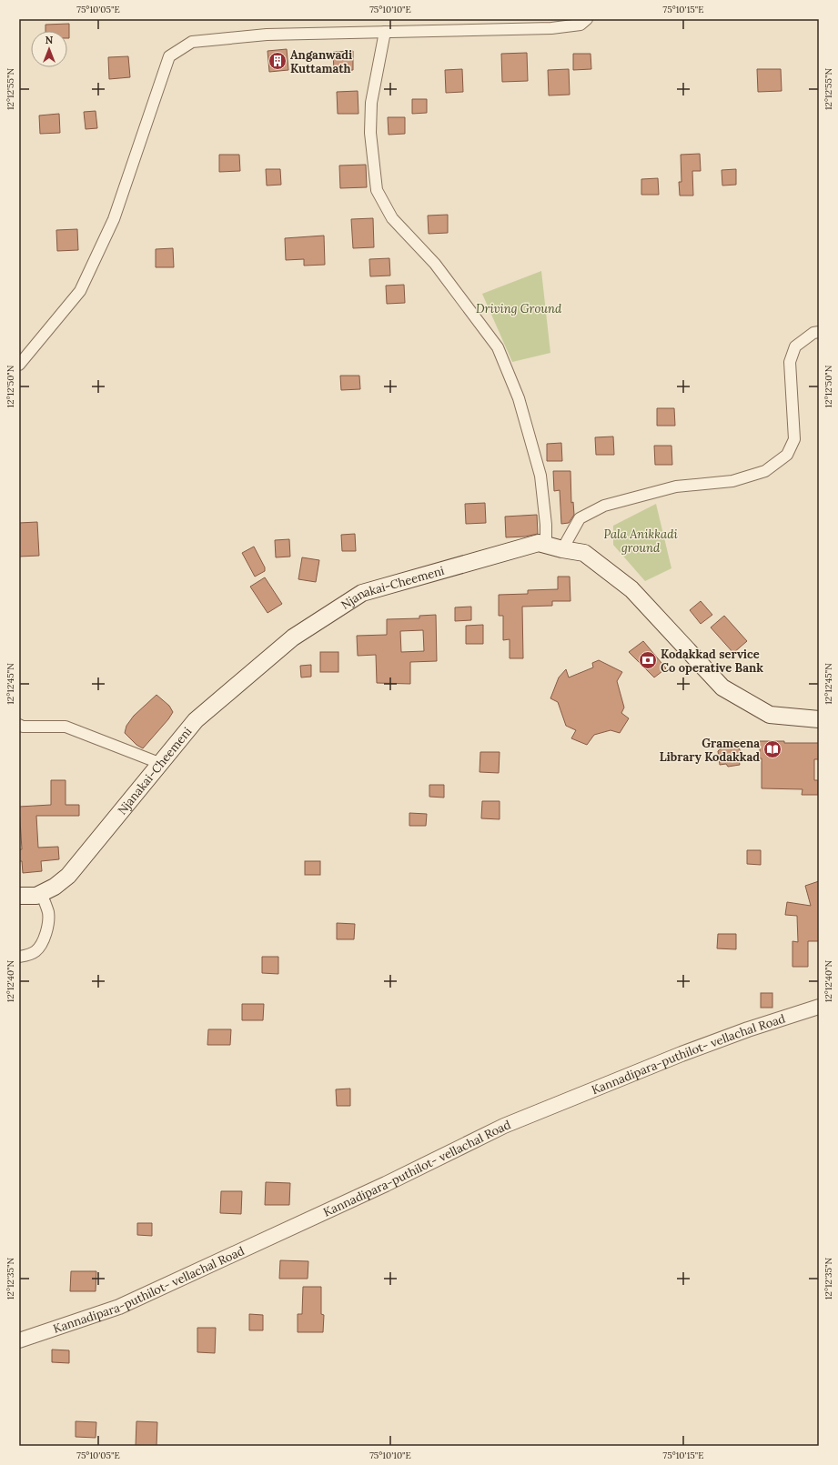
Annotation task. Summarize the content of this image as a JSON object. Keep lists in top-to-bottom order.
{
  "streets": {
    "main road": ["Njanakai-Cheemeni"],
    "street": ["Kannadipara-puthilot- vellachal Road"]
  },
  "parks": ["Driving Ground", "Pala Anikkadi ground"],
  "places": {
    "building": ["Anganwadi Kuttamath"],
    "bank": ["Kodakkad service Co operative Bank"],
    "library": ["Grameena Library Kodakkad"]
  },
  "north": "top",
  "coordinates": [
    "75°10'05\"E",
    "75°10'10\"E",
    "75°10'15\"E",
    "12°12'55\"N",
    "12°12'50\"N",
    "12°12'45\"N",
    "12°12'40\"N",
    "12°12'35\"N"
  ]
}
